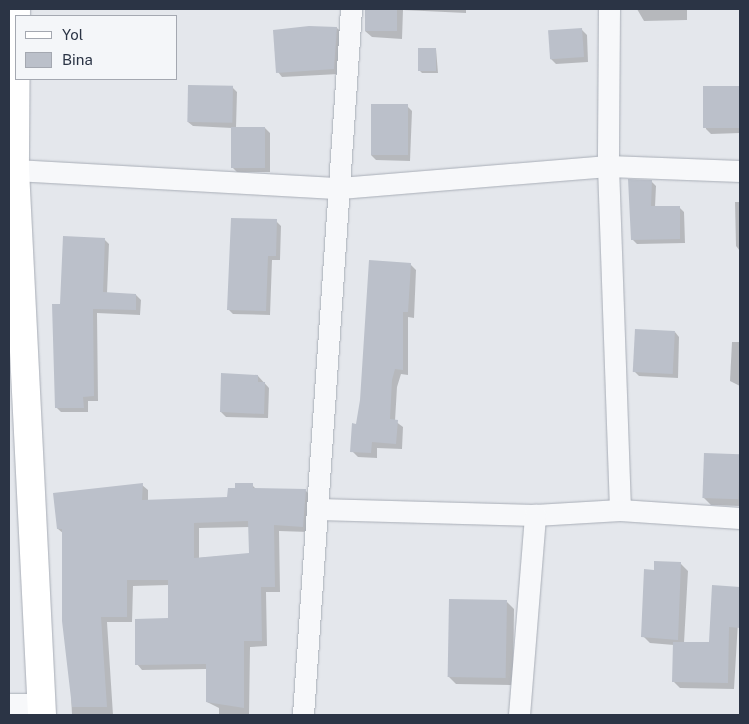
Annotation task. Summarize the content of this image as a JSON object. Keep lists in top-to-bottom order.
{
  "legend": ["Yol", "Bina"]
}
